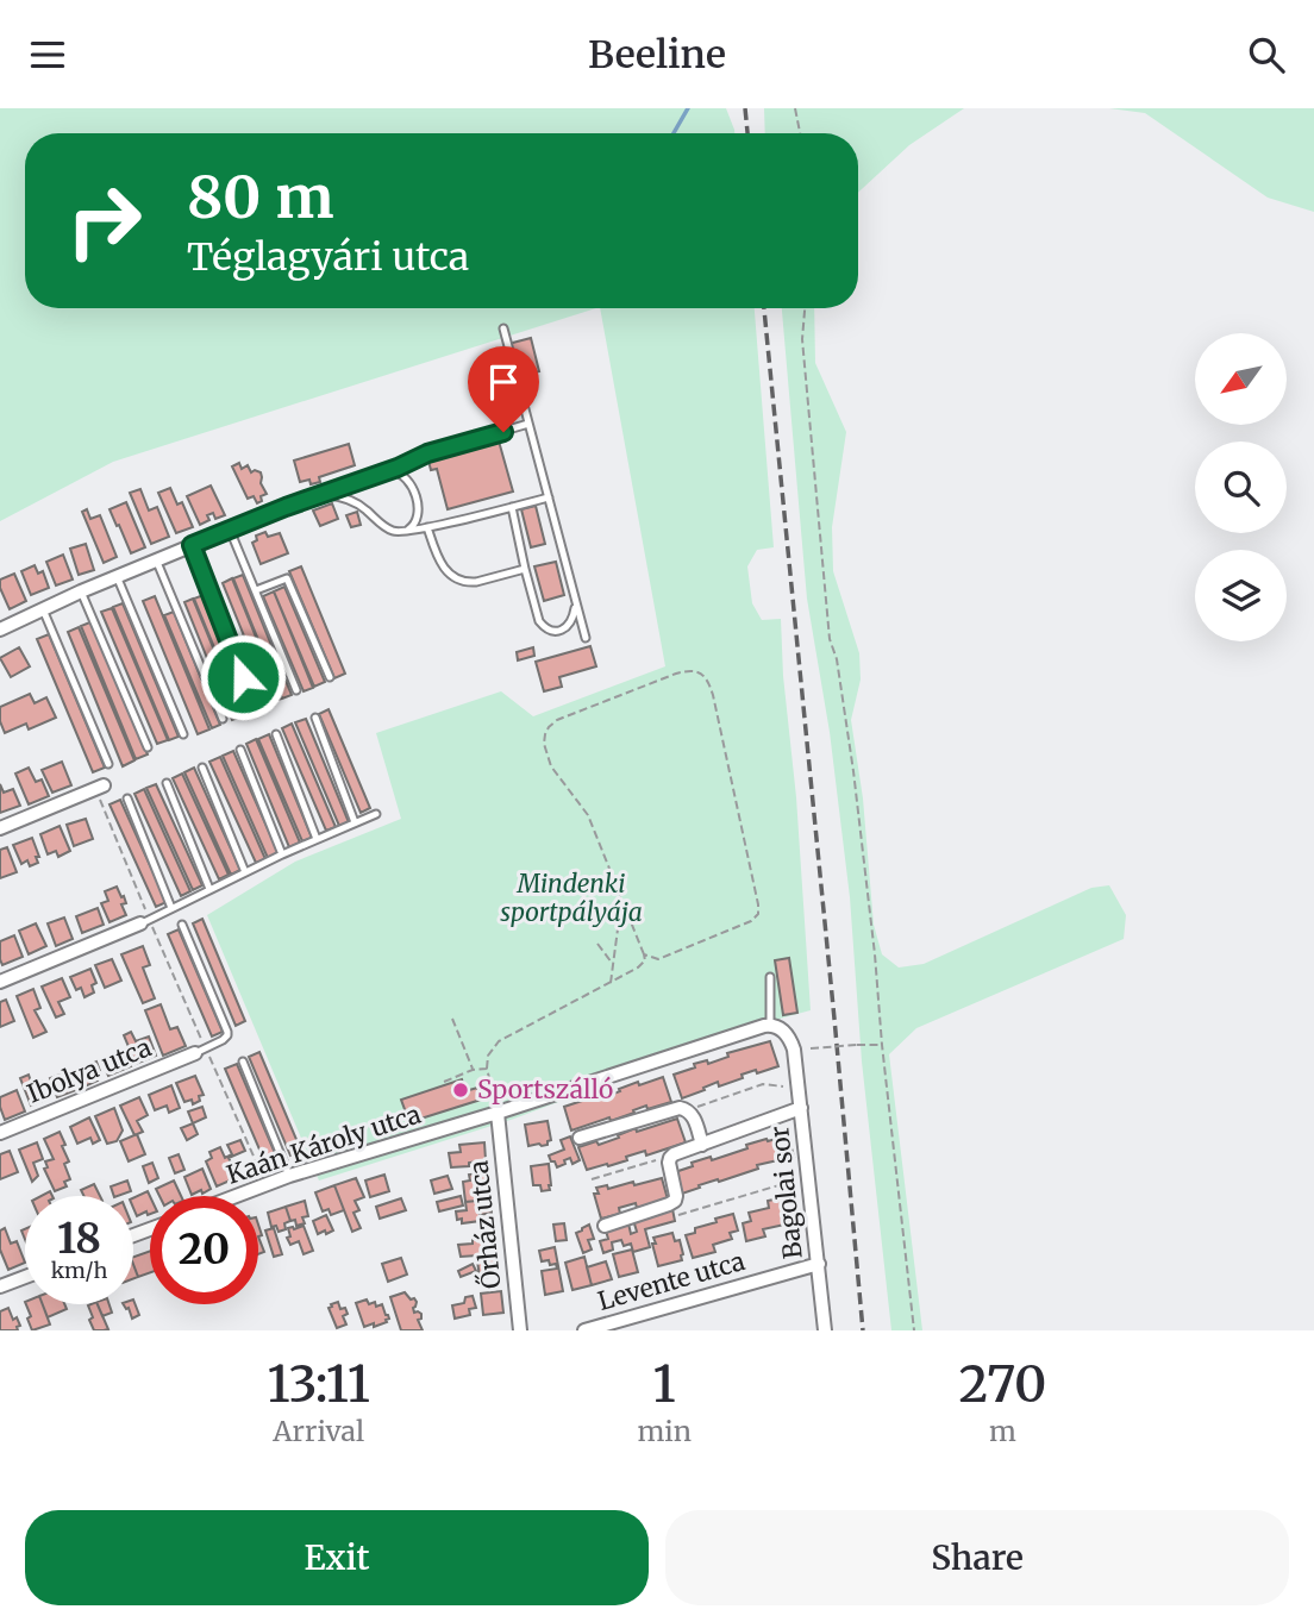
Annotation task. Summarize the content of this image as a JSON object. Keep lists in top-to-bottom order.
{
  "streets": {
    "street": [
      "Ibolya utca",
      "Kaán Károly utca",
      "Bagolai sor",
      "Őrház utca",
      "Levente utca"
    ]
  },
  "crossings": [
    ["Kaán Károly utca", "Bagolai sor"],
    ["Kaán Károly utca", "Őrház utca"],
    ["Bagolai sor", "Levente utca"]
  ],
  "parks": ["Mindenki sportpályája"],
  "places": ["Sportszálló"],
  "north": "bottom left",
  "page": {
    "header": "Beeline",
    "turn": ["80 m", "Téglagyári utca"],
    "speed": "18 km/h",
    "limit": "20",
    "eta": [
      "13:11",
      "Arrival",
      "1",
      "min",
      "270",
      "m"
    ],
    "buttons": ["Exit", "Share"]
  }
}
